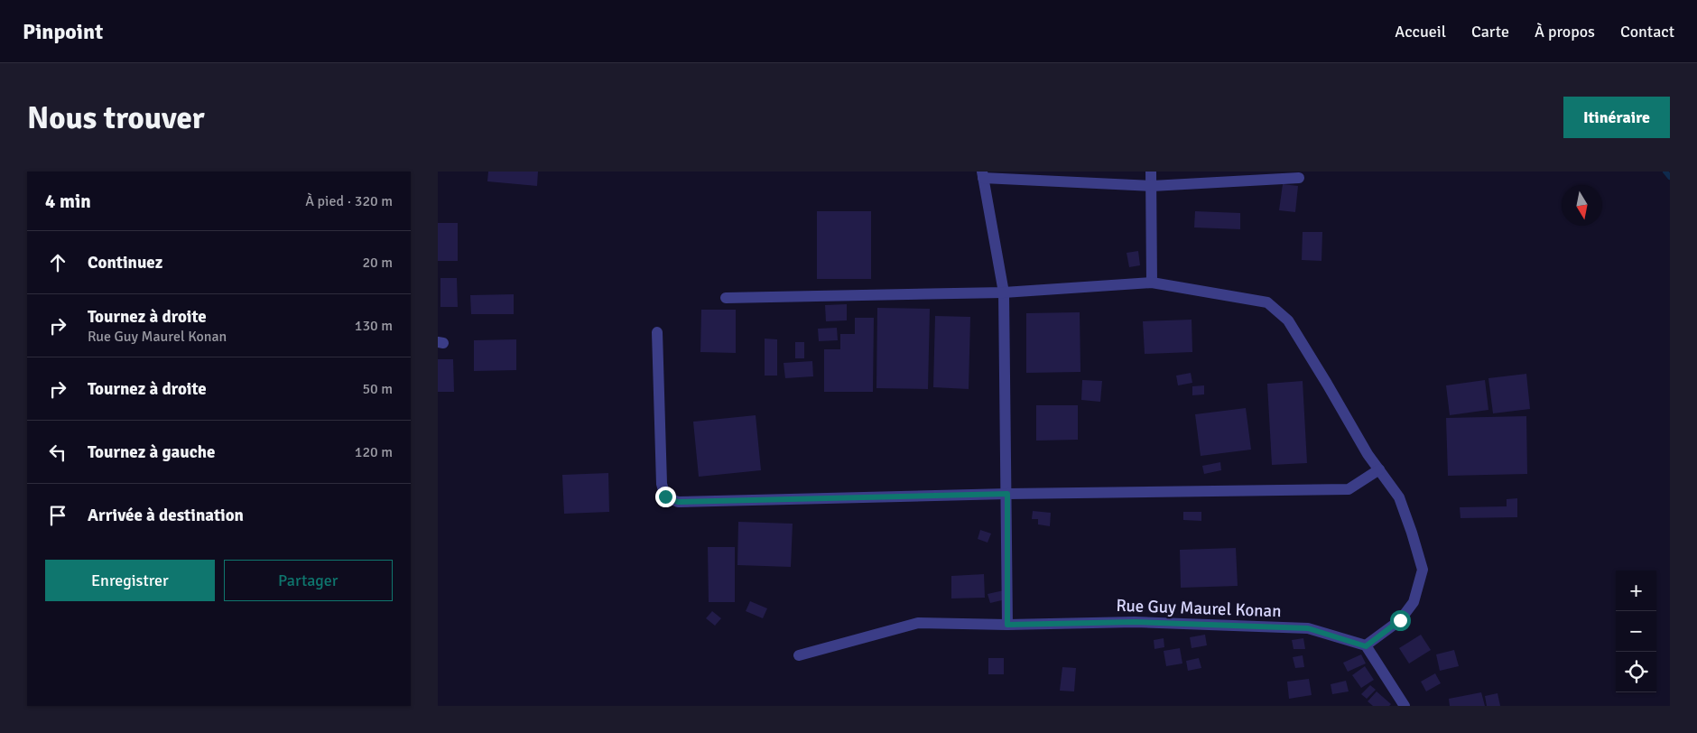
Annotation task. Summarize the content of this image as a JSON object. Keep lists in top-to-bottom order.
{
  "streets": {
    "street": ["Rue Guy Maurel Konan"]
  },
  "north": "bottom",
  "page": {
    "header": "Pinpoint",
    "nav": [
      "Accueil",
      "Carte",
      "À propos",
      "Contact"
    ],
    "buttons": [
      "Itinéraire",
      ["Enregistrer", "Partager"]
    ],
    "title": "Nous trouver",
    "heading": ["4 min", "À pied · 320 m"],
    "list": [
      ["Continuez", "20 m"],
      ["Tournez à droite", "Rue Guy Maurel Konan", "130 m"],
      ["Tournez à droite", "50 m"],
      ["Tournez à gauche", "120 m"],
      "Arrivée à destination"
    ],
    "map_buttons": ["+", "−"]
  }
}
